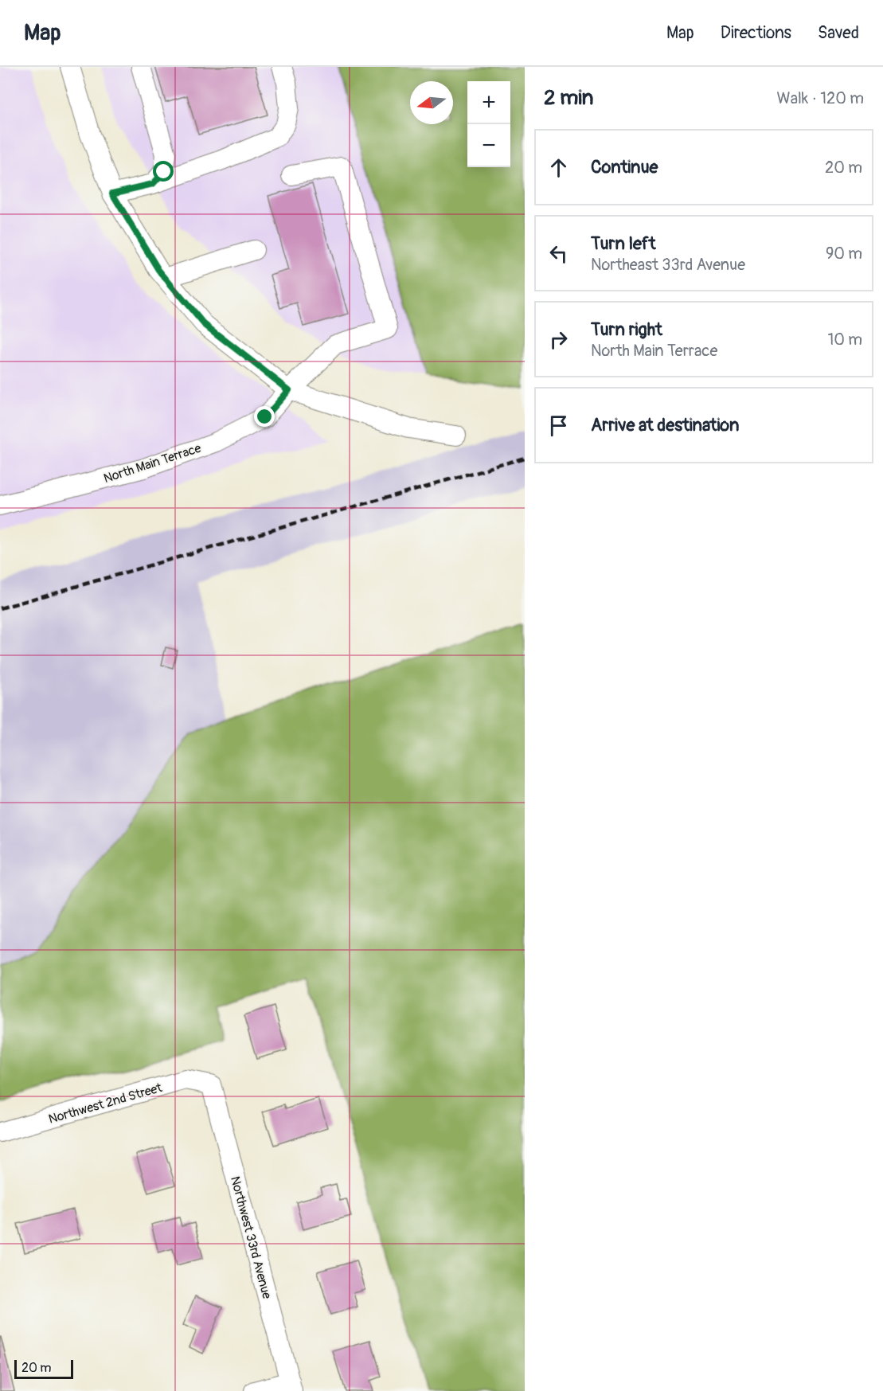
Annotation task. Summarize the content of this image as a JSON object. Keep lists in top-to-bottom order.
{
  "streets": {
    "street": ["North Main Terrace", "Northwest 2nd Street", "Northwest 33rd Avenue"]
  },
  "crossings": [
    ["Northwest 2nd Street", "Northwest 33rd Avenue"]
  ],
  "scale_bar": "20 m",
  "north": "left",
  "page": {
    "header": "Map",
    "nav": ["Map", "Directions", "Saved"],
    "heading": ["2 min", "Walk · 120 m"],
    "map_buttons": ["+", "−"],
    "list": [
      ["Continue", "20 m"],
      ["Turn left", "Northeast 33rd Avenue", "90 m"],
      ["Turn right", "North Main Terrace", "10 m"],
      "Arrive at destination"
    ],
    "scale": "20 m"
  }
}
